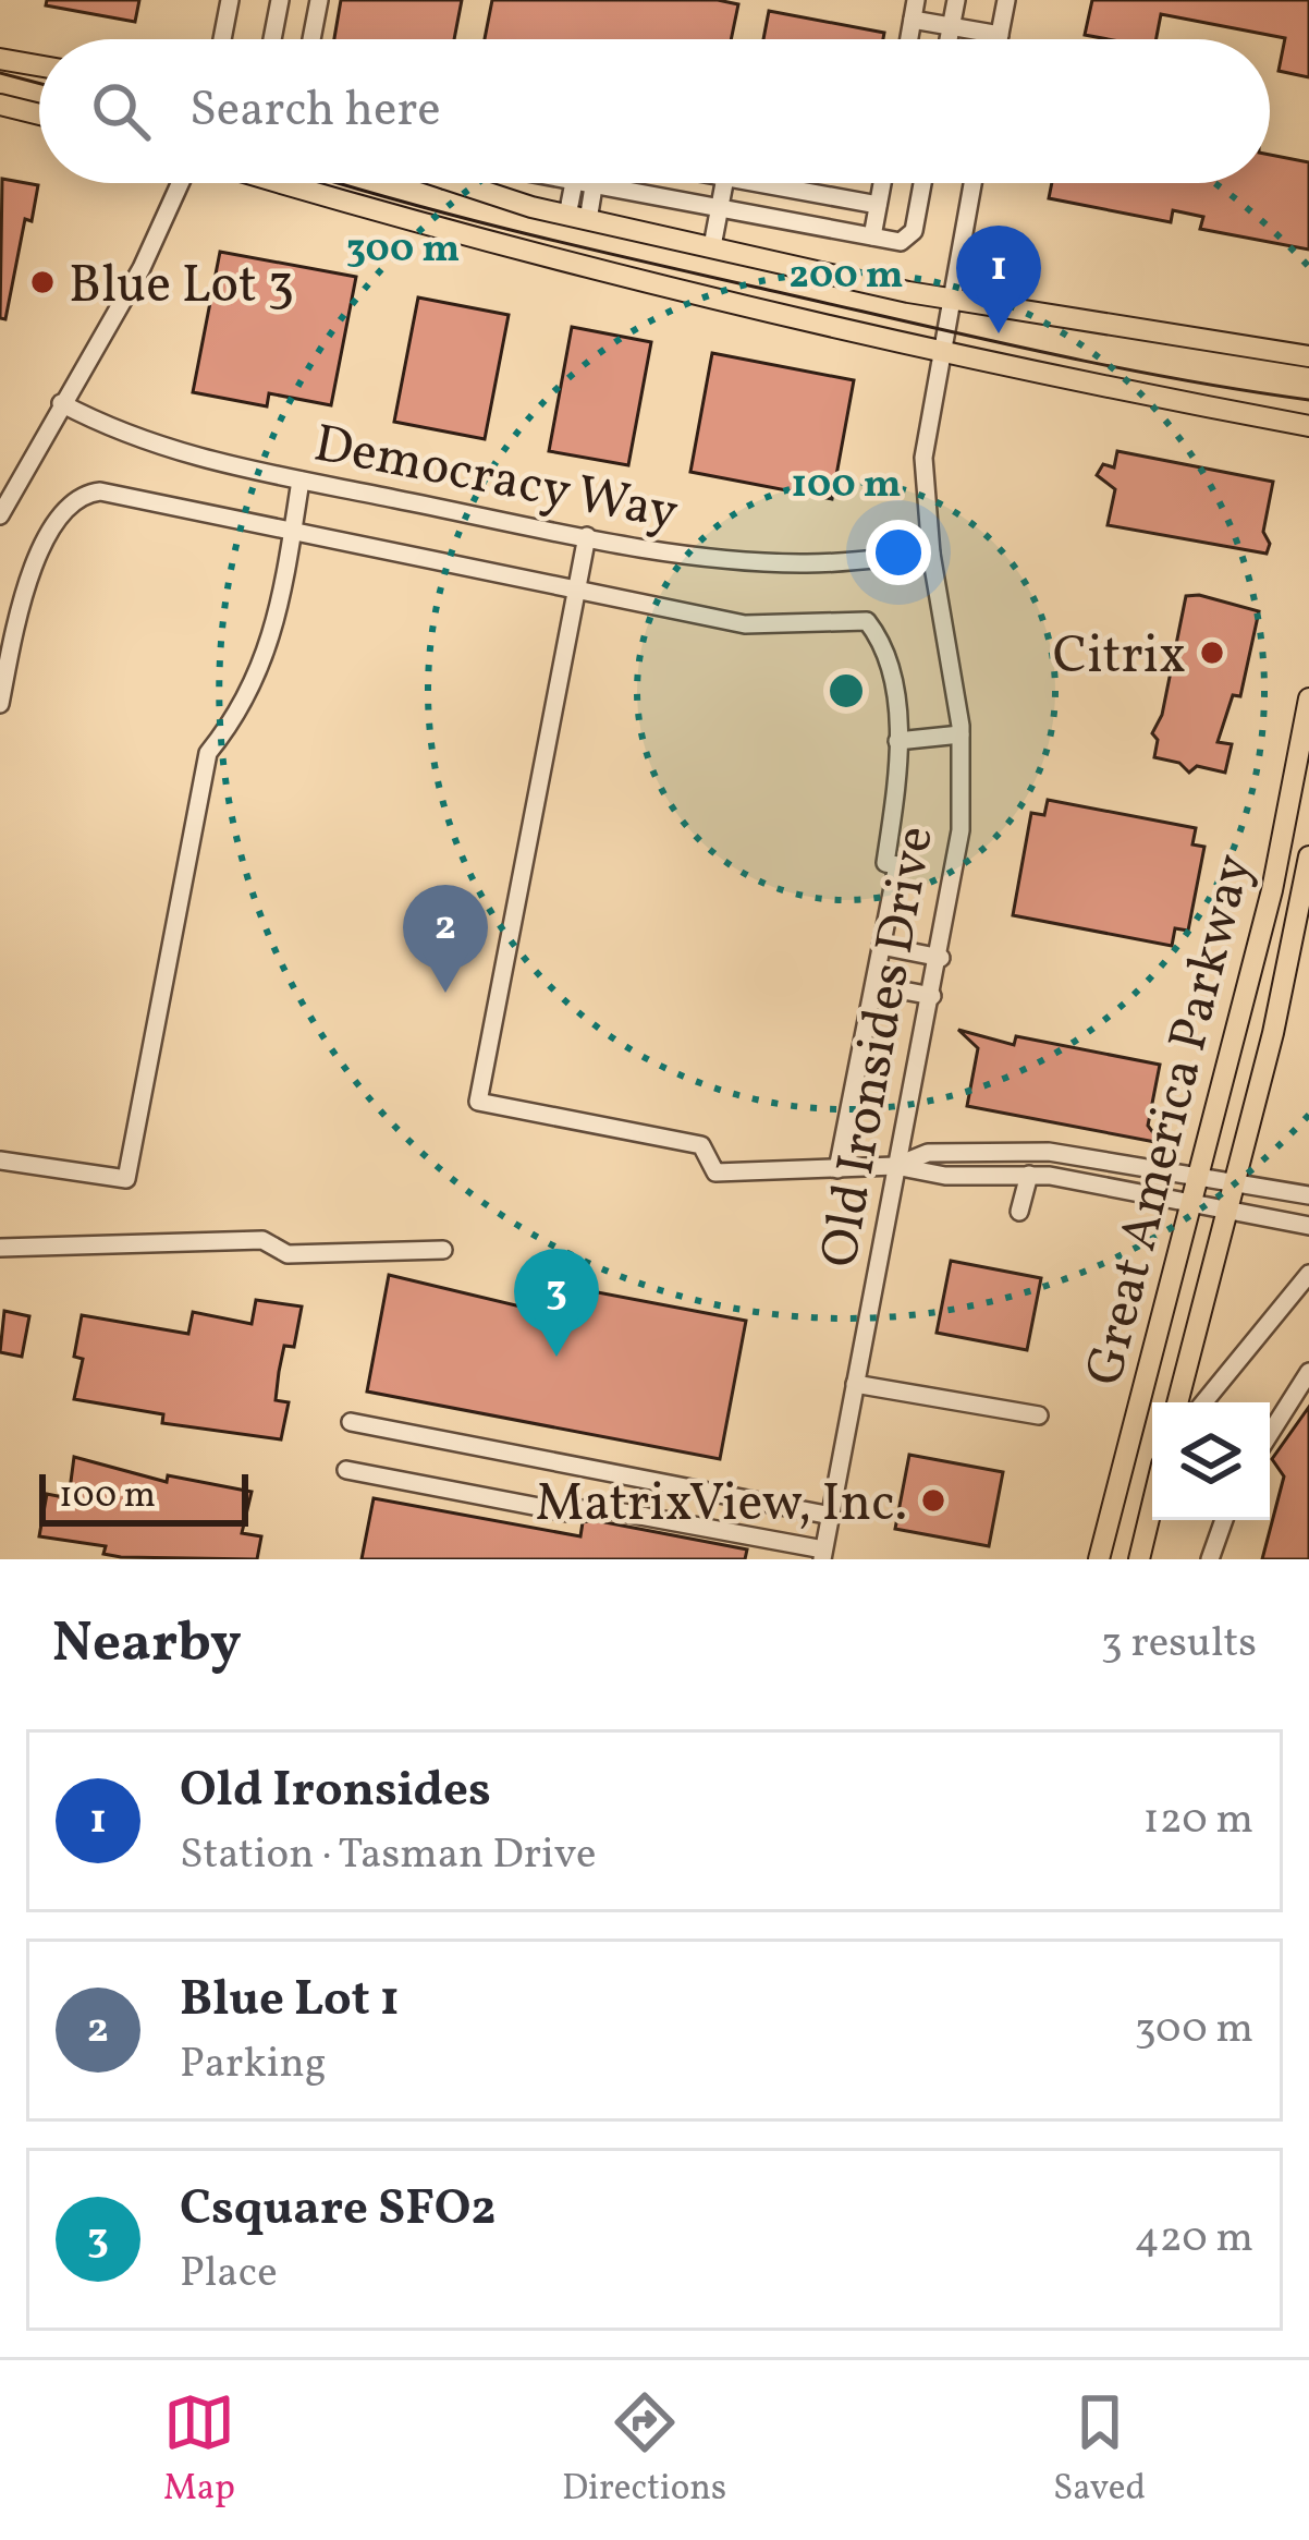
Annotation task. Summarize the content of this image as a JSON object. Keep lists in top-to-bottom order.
{
  "streets": {
    "main road": ["Great America Parkway"],
    "street": ["Democracy Way", "Old Ironsides Drive"]
  },
  "crossings": [
    ["Democracy Way", "Old Ironsides Drive"]
  ],
  "places": ["Blue Lot 3", "Citrix", "MatrixView, Inc."],
  "scale_bar": "100 m",
  "page": {
    "search": "Search here",
    "pins": ["1", "2", "3"],
    "scale": "100 m",
    "heading": ["Nearby", "3 results"],
    "list": [
      {
        "mark": "1",
        "name": "Old Ironsides",
        "note": "Station · Tasman Drive",
        "value": "120 m"
      },
      {
        "mark": "2",
        "name": "Blue Lot 1",
        "note": "Parking",
        "value": "300 m"
      },
      {
        "mark": "3",
        "name": "Csquare SFO2",
        "note": "Place",
        "value": "420 m"
      }
    ],
    "nav": ["Map", "Directions", "Saved"]
  },
  "rings": ["300 m", "200 m", "100 m"]
}
